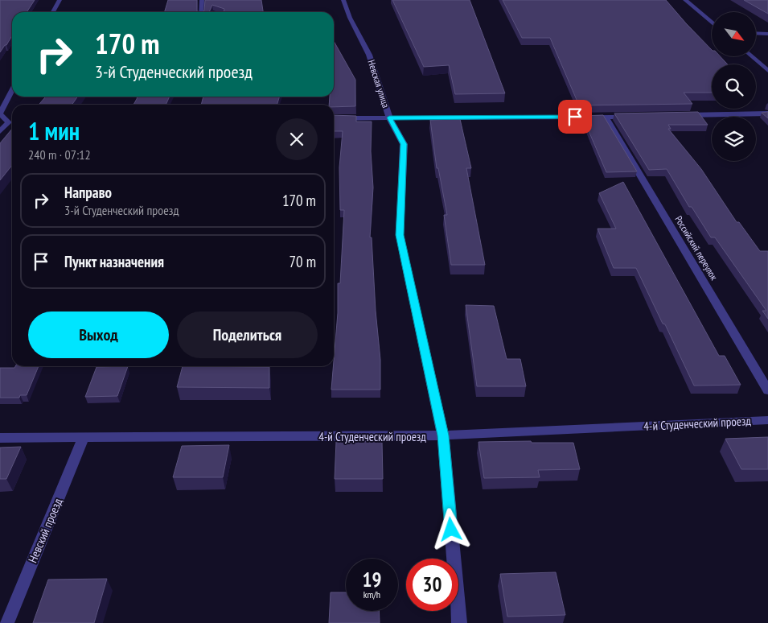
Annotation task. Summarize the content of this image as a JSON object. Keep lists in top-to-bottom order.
{
  "streets": {
    "street": [
      "Невская улица",
      "Российский переулок",
      "4-й Студенческий проезд",
      "Невский проезд"
    ]
  },
  "crossings": [
    ["Невская улица", "4-й Студенческий проезд"],
    ["4-й Студенческий проезд", "Невский проезд"]
  ],
  "north": "bottom right",
  "page": {
    "turn": ["170 m", "3-й Студенческий проезд"],
    "heading": ["1 мин", "240 m · 07:12"],
    "list": [
      {
        "name": "Направо",
        "note": "3-й Студенческий проезд",
        "value": "170 m"
      },
      {
        "name": "Пункт назначения",
        "value": "70 m"
      }
    ],
    "buttons": ["Выход", "Поделиться"],
    "speed": "19 km/h",
    "limit": "30"
  }
}
